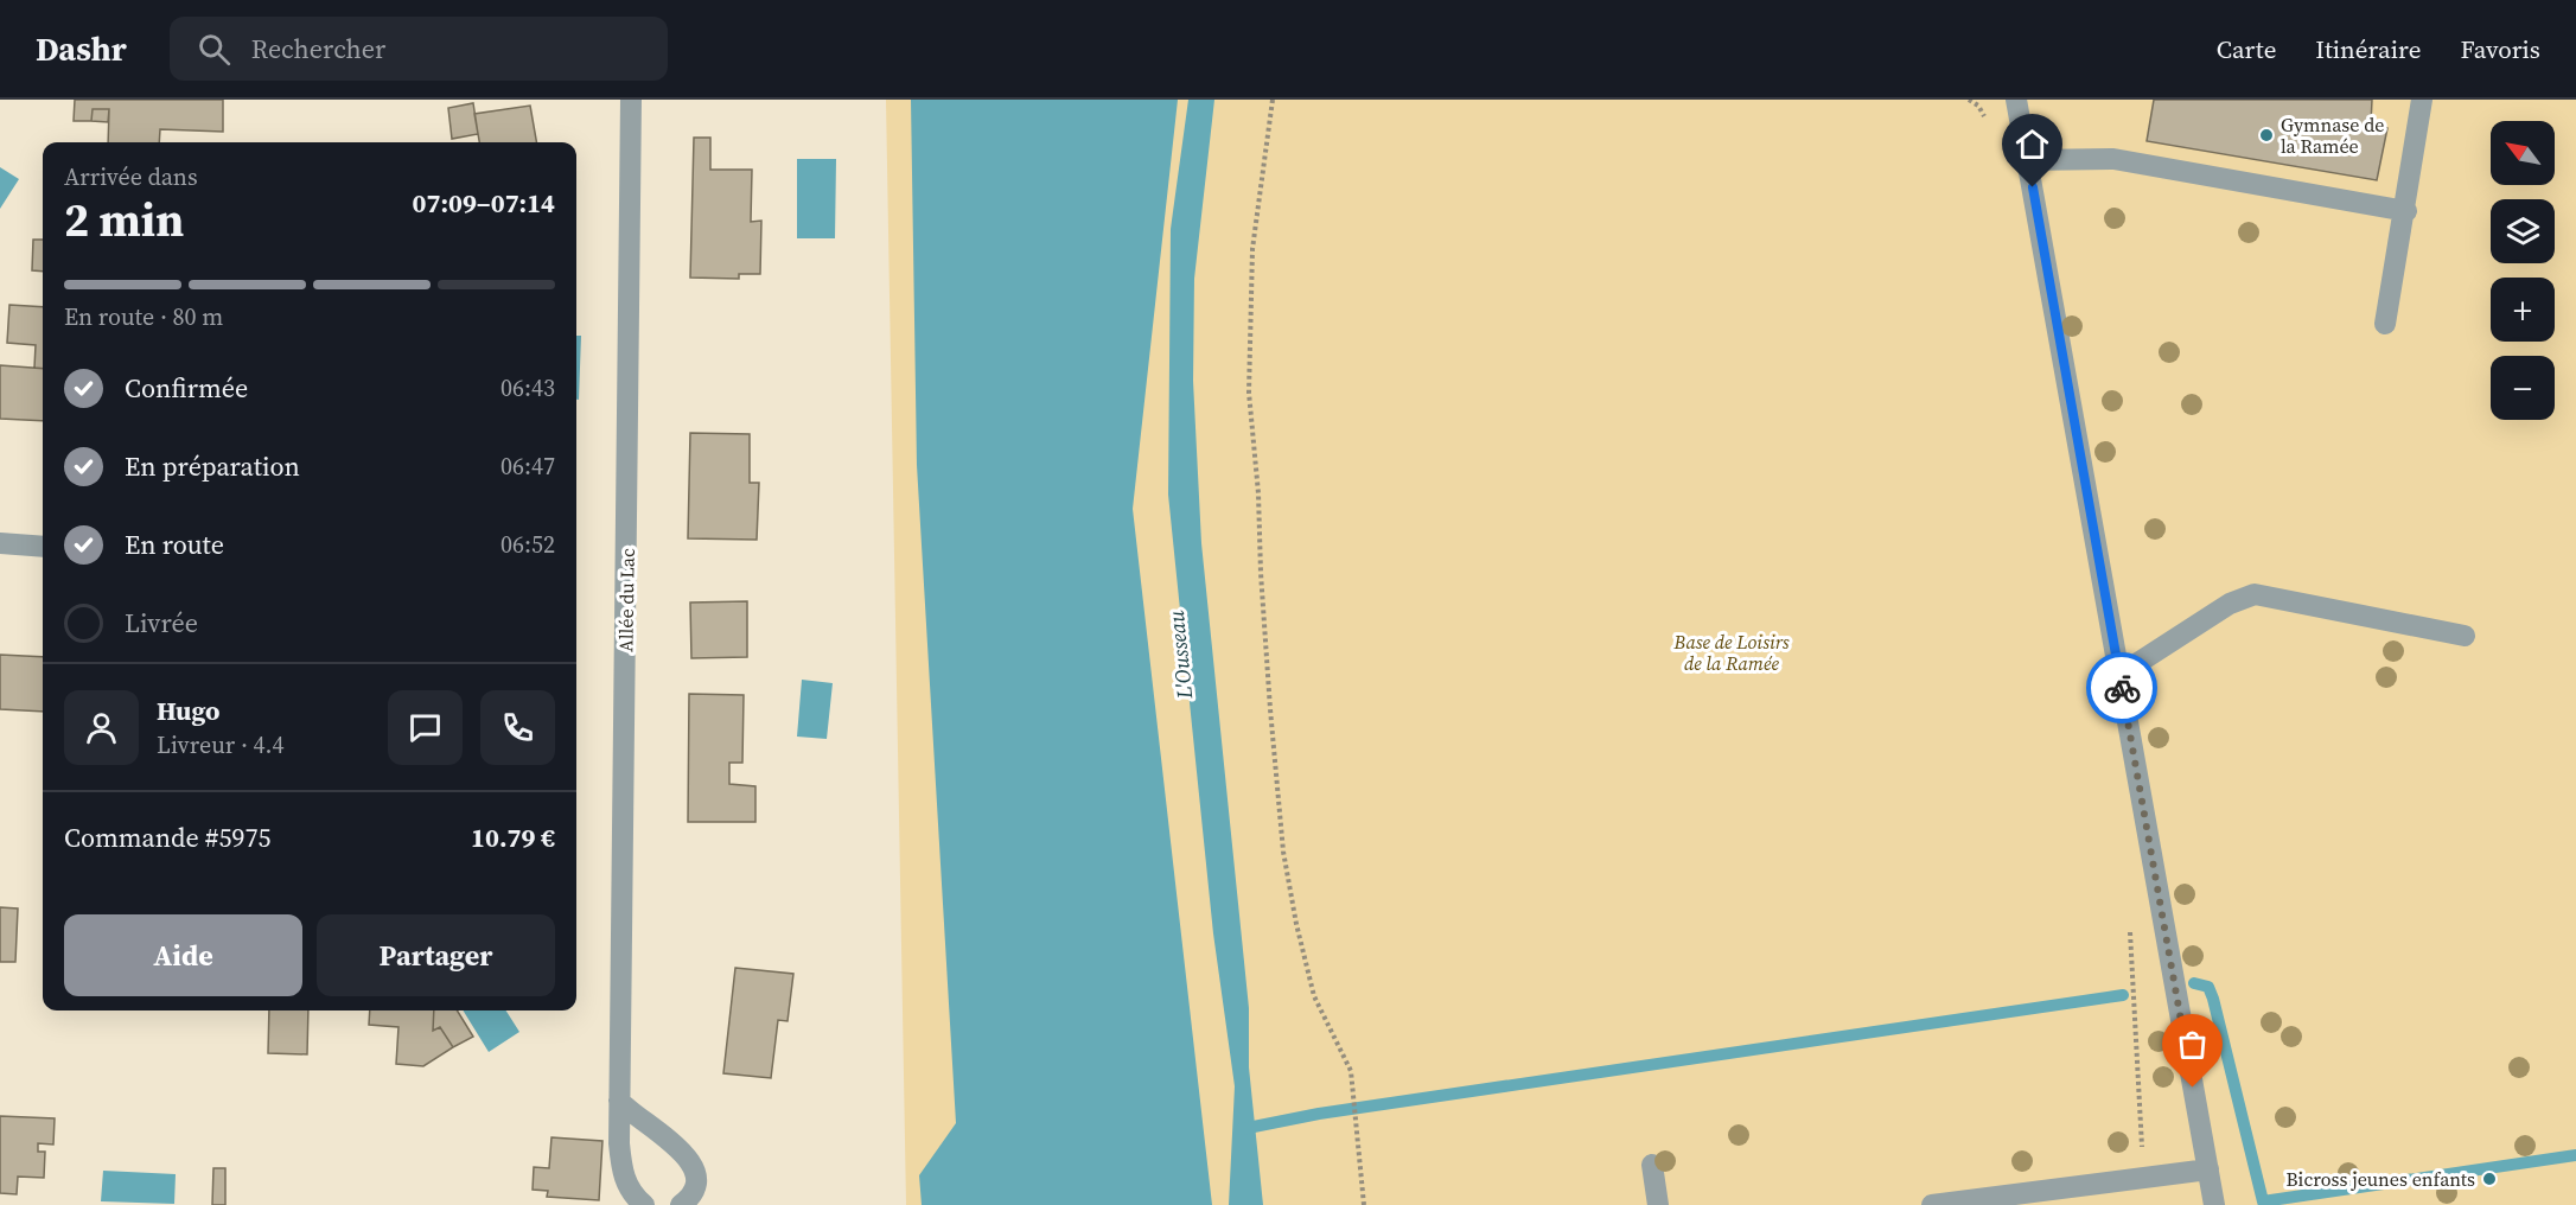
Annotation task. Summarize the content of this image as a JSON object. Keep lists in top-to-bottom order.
{
  "streets": {
    "street": ["Allée du Lac"]
  },
  "water": ["L'Ousseau"],
  "parks": ["Base de Loisirs de la Ramée"],
  "places": ["Gymnase de la Ramée", "Bicross jeunes enfants"],
  "north": "top left",
  "page": {
    "header": "Dashr",
    "search": "Rechercher",
    "nav": ["Carte", "Itinéraire", "Favoris"],
    "map_buttons": ["+", "−"],
    "heading": ["2 min", "Arrivée dans", "07:09–07:14"],
    "panel": [
      "Hugo",
      "Livreur · 4.4",
      "Commande #5975",
      "10.79 €"
    ],
    "bar": "En route · 80 m",
    "list": [
      ["Confirmée", "06:43"],
      ["En préparation", "06:47"],
      ["En route", "06:52"],
      "Livrée"
    ],
    "buttons": ["Aide", "Partager"]
  }
}
